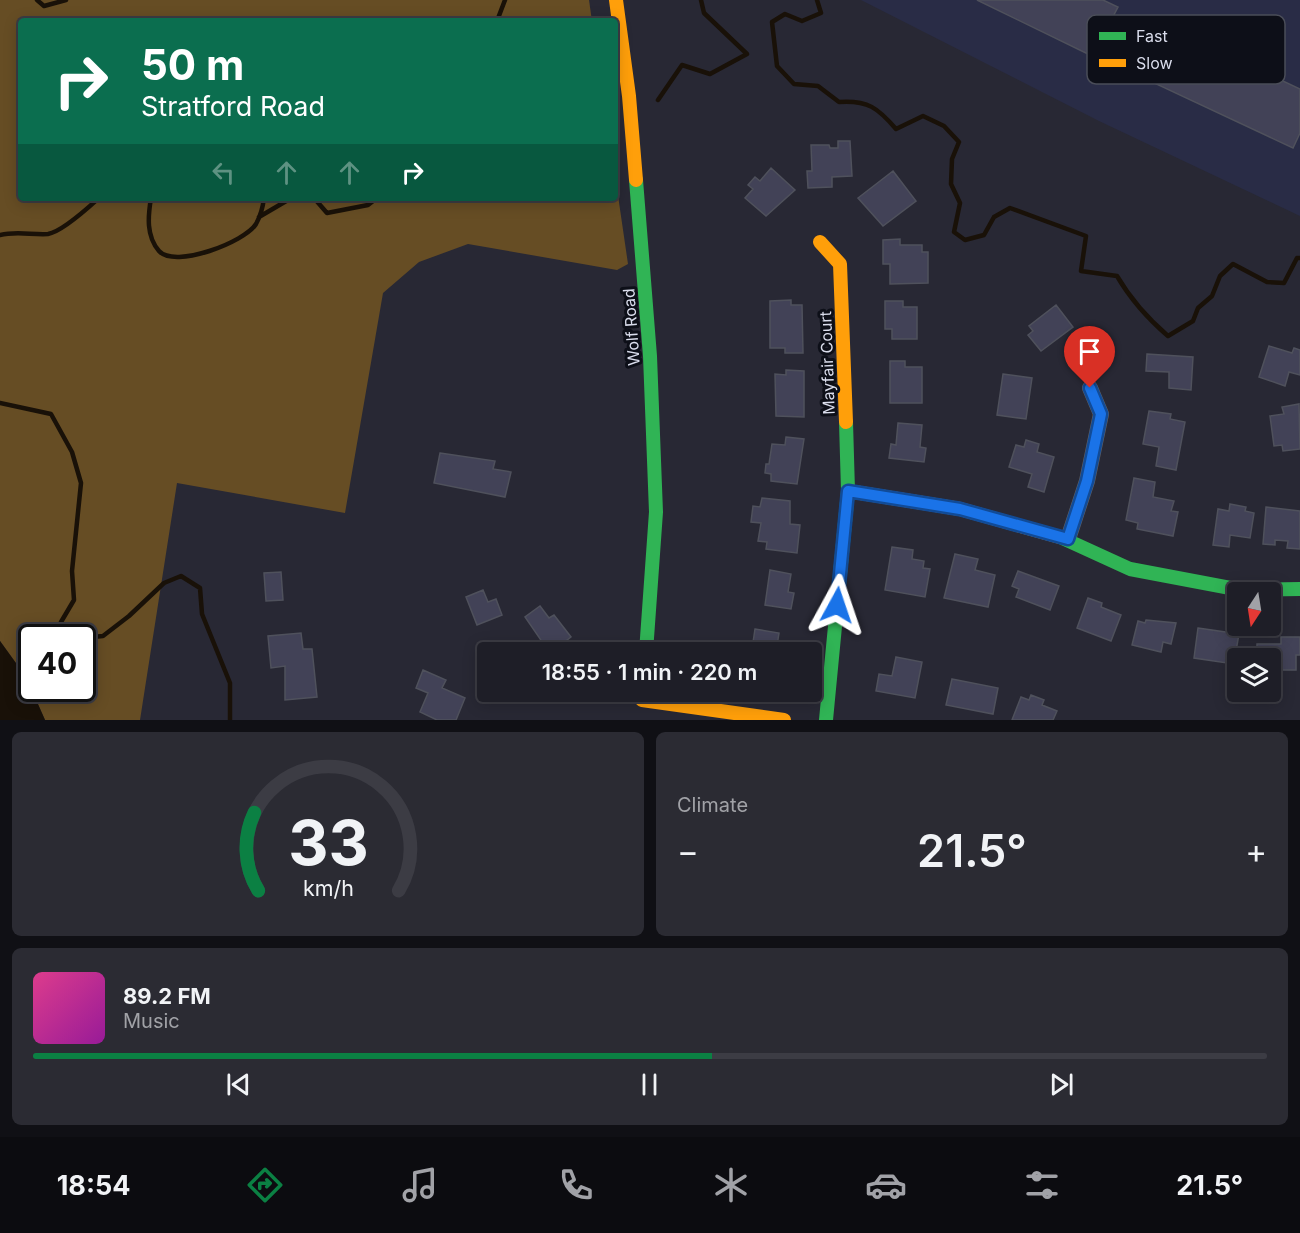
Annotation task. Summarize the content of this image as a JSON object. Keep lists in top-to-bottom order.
{
  "streets": {
    "street": ["Wolf Road", "Mayfair Court"]
  },
  "legend": ["Fast", "Slow"],
  "north": "bottom",
  "page": {
    "turn": ["50 m", "Stratford Road"],
    "limit": "40",
    "trip": "18:55 · 1 min · 220 m",
    "tile": "Climate",
    "heat": ["−", "21.5°", "+"],
    "song": ["89.2 FM", "Music"],
    "tabs": ["18:54", "21.5°"],
    "gauge": ["33", "km/h"]
  }
}
